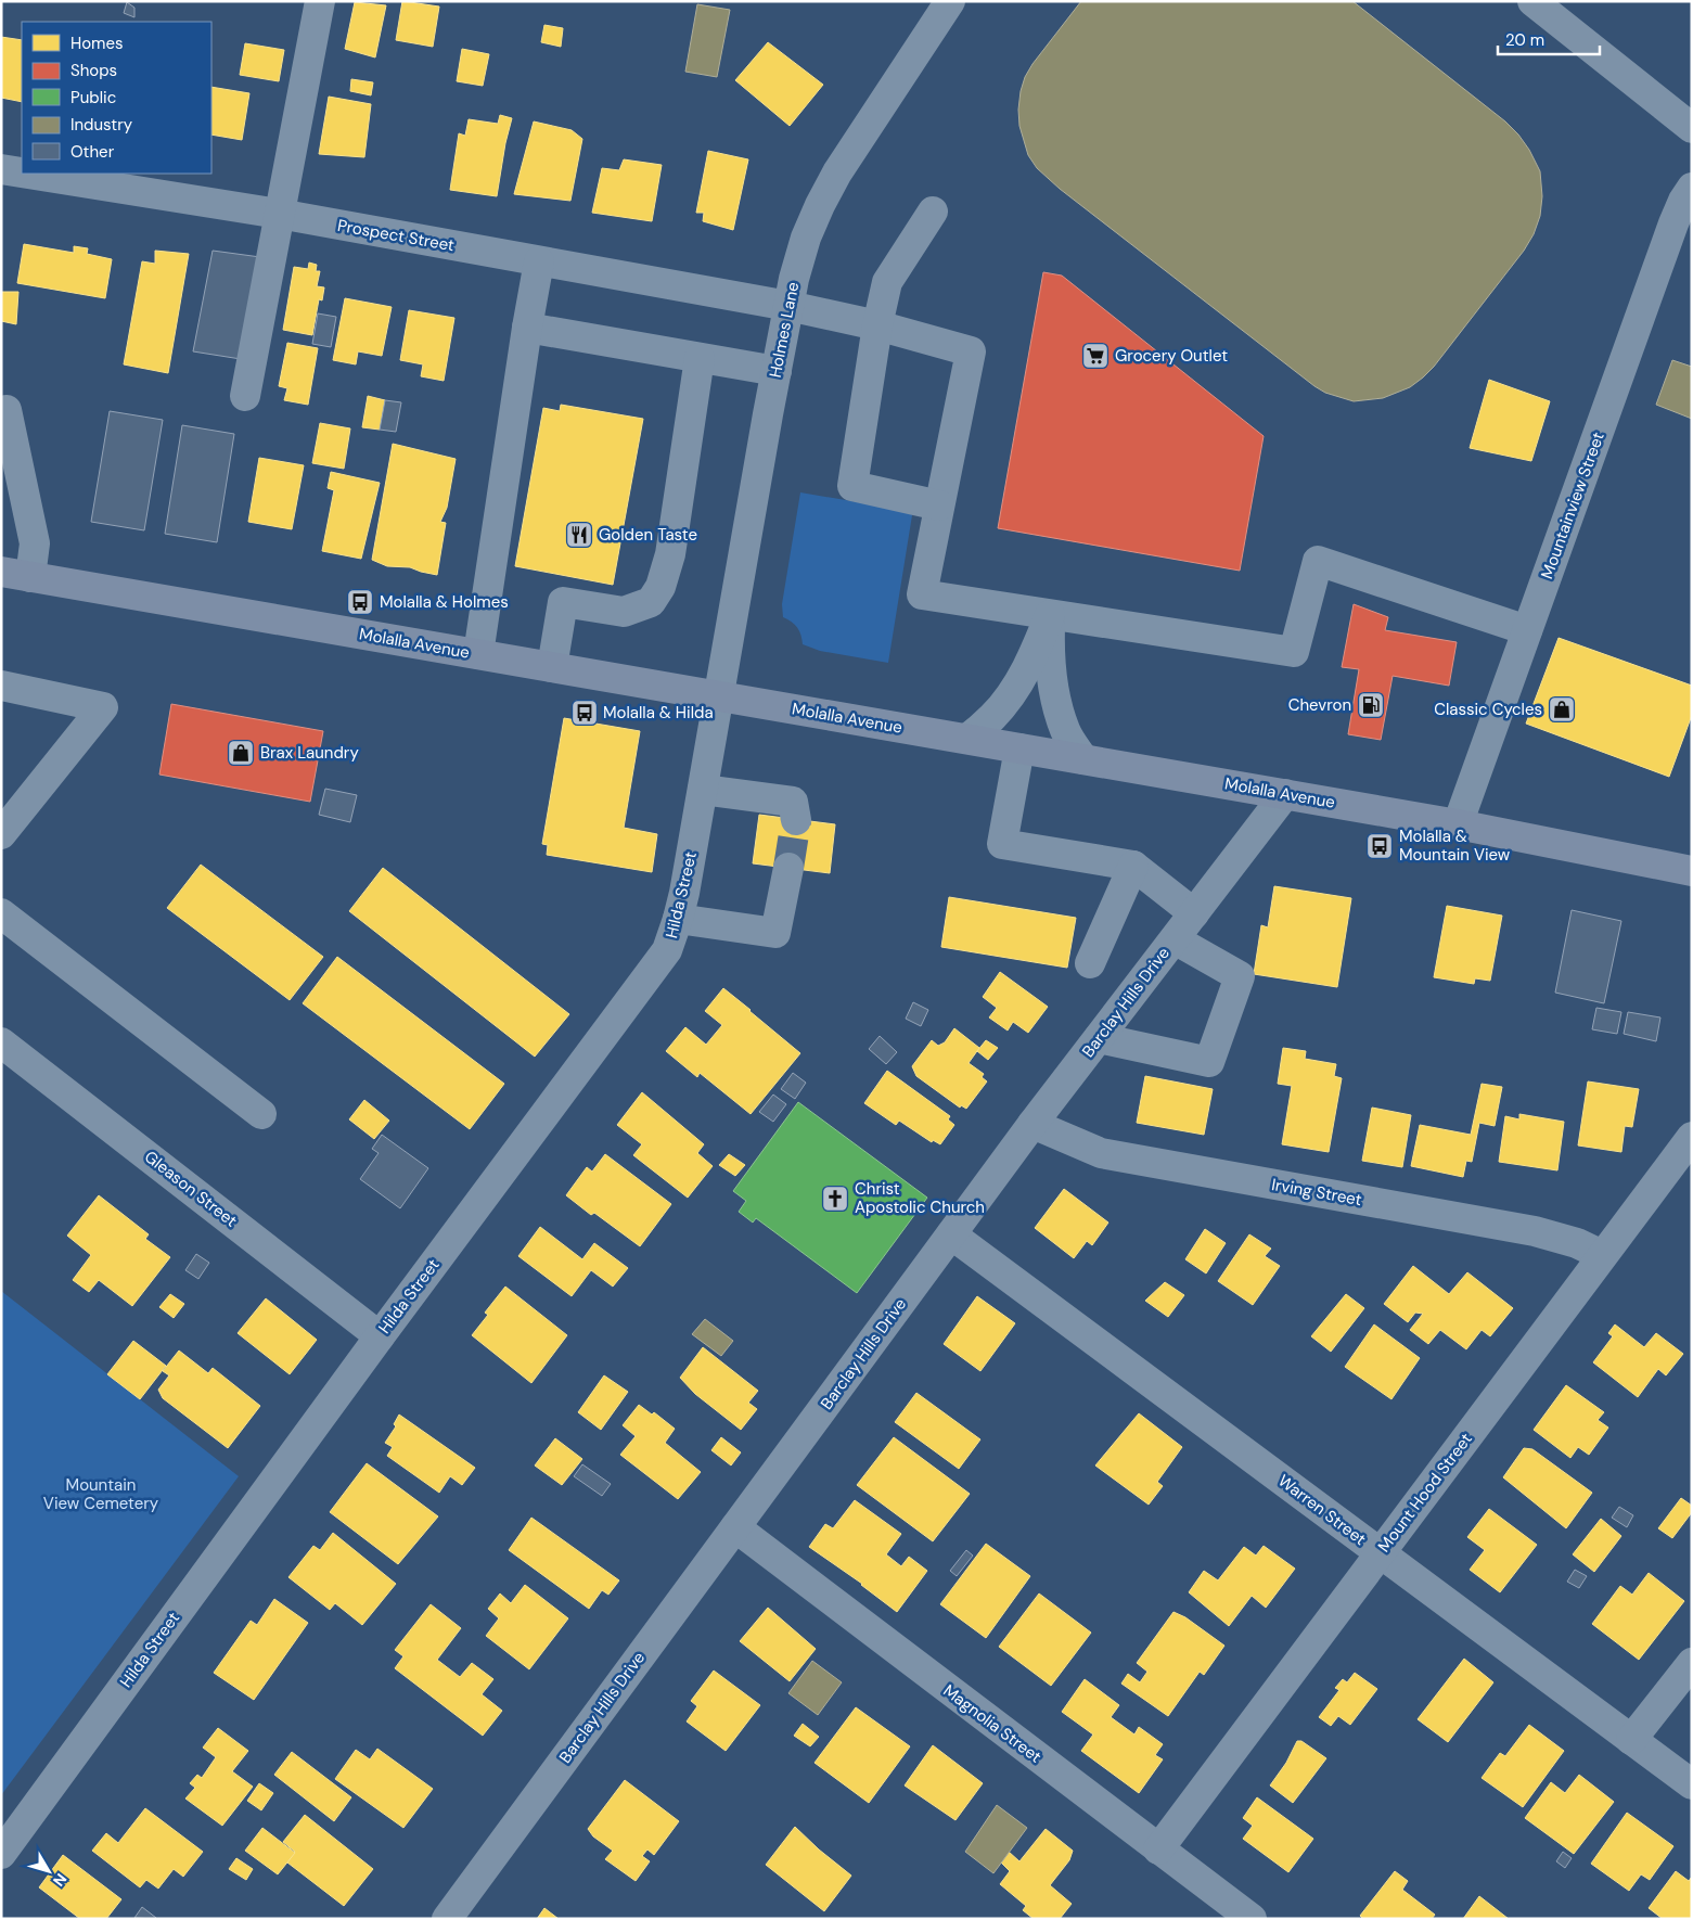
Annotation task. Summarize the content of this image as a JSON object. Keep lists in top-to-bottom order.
{
  "streets": {
    "main road": ["Molalla Avenue"],
    "street": [
      "Prospect Street",
      "Holmes Lane",
      "Mountainview Street",
      "Hilda Street",
      "Barclay Hills Drive",
      "Gleason Street",
      "Irving Street",
      "Mount Hood Street",
      "Warren Street",
      "Magnolia Street"
    ]
  },
  "crossings": [
    ["Prospect Street", "Holmes Lane"],
    ["Holmes Lane", "Molalla Avenue"],
    ["Holmes Lane", "Hilda Street"],
    ["Mountainview Street", "Molalla Avenue"],
    ["Molalla Avenue", "Hilda Street"],
    ["Molalla Avenue", "Barclay Hills Drive"],
    ["Hilda Street", "Gleason Street"],
    ["Barclay Hills Drive", "Irving Street"],
    ["Barclay Hills Drive", "Warren Street"],
    ["Barclay Hills Drive", "Magnolia Street"],
    ["Irving Street", "Mount Hood Street"],
    ["Mount Hood Street", "Warren Street"],
    ["Mount Hood Street", "Magnolia Street"]
  ],
  "parks": ["Mountain View Cemetery"],
  "places": {
    "supermarket": ["Grocery Outlet"],
    "restaurant": ["Golden Taste"],
    "bus stop": ["Molalla & Holmes", "Molalla & Hilda", "Molalla & Mountain View"],
    "fuel station": ["Chevron"],
    "shop": ["Classic Cycles", "Brax Laundry"],
    "church": ["Christ Apostolic Church"]
  },
  "legend": [
    "Homes",
    "Shops",
    "Public",
    "Industry",
    "Other"
  ],
  "scale_bar": "20 m",
  "north": "bottom right"
}
